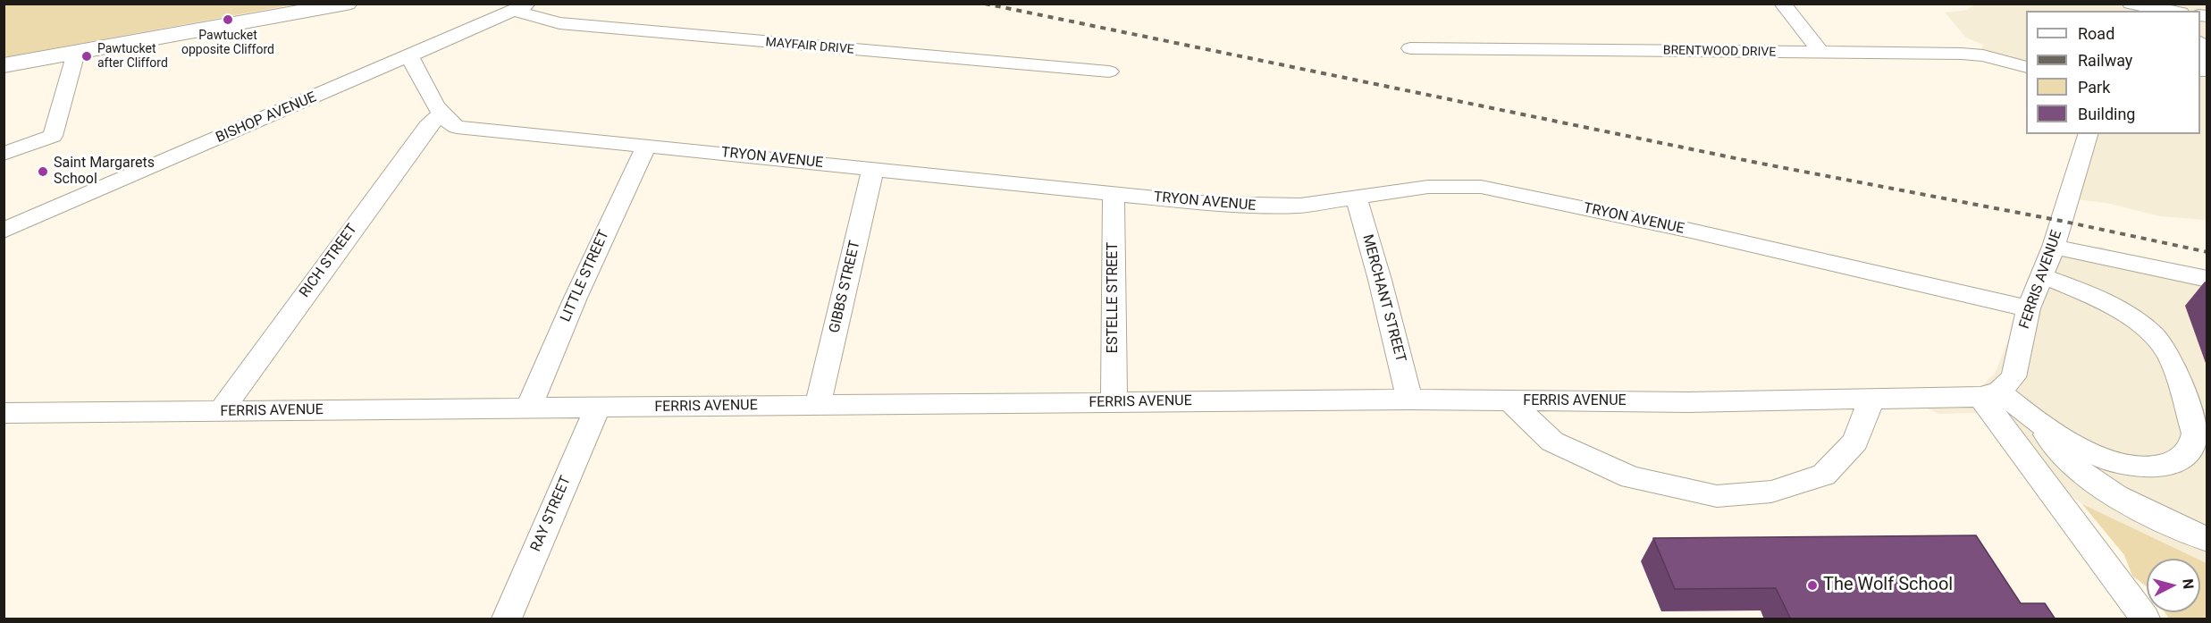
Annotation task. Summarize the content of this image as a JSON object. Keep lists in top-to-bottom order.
{
  "streets": {
    "street": [
      "MAYFAIR DRIVE",
      "BRENTWOOD DRIVE",
      "BISHOP AVENUE",
      "TRYON AVENUE",
      "RICH STREET",
      "LITTLE STREET",
      "FERRIS AVENUE",
      "GIBBS STREET",
      "ESTELLE STREET",
      "MERCHANT STREET",
      "RAY STREET"
    ]
  },
  "crossings": [
    ["MAYFAIR DRIVE", "BISHOP AVENUE"],
    ["BISHOP AVENUE", "TRYON AVENUE"],
    ["TRYON AVENUE", "RICH STREET"],
    ["TRYON AVENUE", "LITTLE STREET"],
    ["TRYON AVENUE", "FERRIS AVENUE"],
    ["TRYON AVENUE", "GIBBS STREET"],
    ["TRYON AVENUE", "ESTELLE STREET"],
    ["TRYON AVENUE", "MERCHANT STREET"],
    ["RICH STREET", "FERRIS AVENUE"],
    ["LITTLE STREET", "FERRIS AVENUE"],
    ["FERRIS AVENUE", "GIBBS STREET"],
    ["FERRIS AVENUE", "ESTELLE STREET"],
    ["FERRIS AVENUE", "MERCHANT STREET"],
    ["FERRIS AVENUE", "RAY STREET"]
  ],
  "places": [
    "Pawtucket opposite Clifford",
    "Pawtucket after Clifford",
    "Saint Margarets School",
    "The Wolf School"
  ],
  "legend": [
    "Road",
    "Railway",
    "Park",
    "Building"
  ],
  "north": "right"
}
